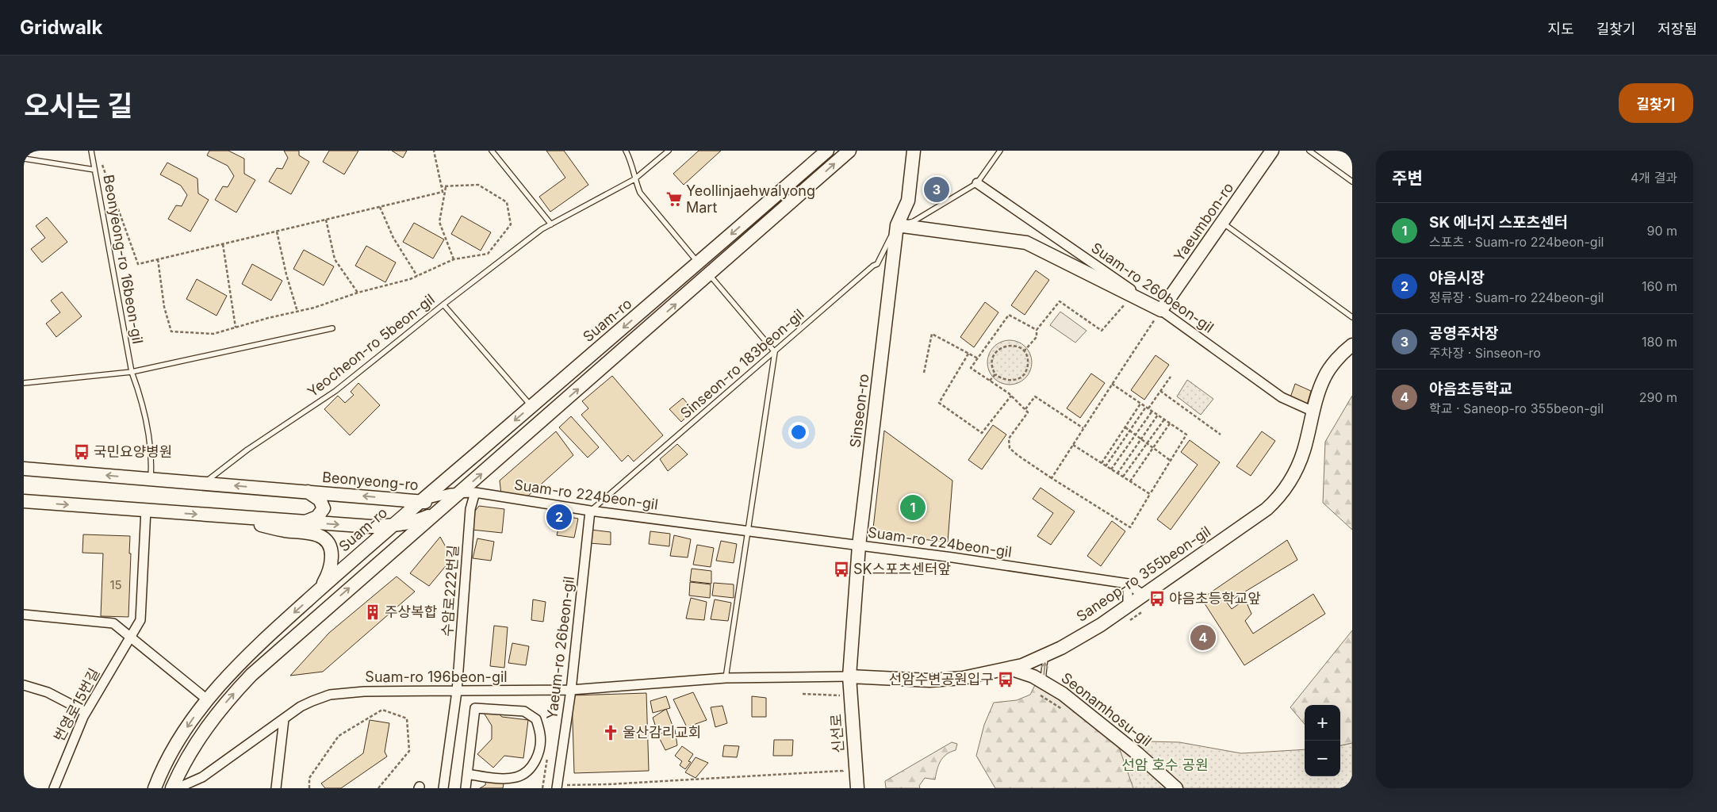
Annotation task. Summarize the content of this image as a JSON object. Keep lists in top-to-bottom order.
{
  "streets": {
    "main road": [
      "Yaeumbon-ro",
      "Suam-ro",
      "Sinseon-ro",
      "Beonyeong-ro",
      "Saneop-ro 355beon-gil",
      "Seonamhosu-gil",
      "신선로"
    ],
    "street": [
      "Suam-ro 260beon-gil",
      "Suam-ro 224beon-gil",
      "수암로222번길",
      "Yaeum-ro 26beon-gil",
      "Suam-ro 196beon-gil",
      "번영로15번길"
    ],
    "lane": ["Beonyeong-ro 16beon-gil", "Yeocheon-ro 5beon-gil", "Sinseon-ro 183beon-gil"]
  },
  "crossings": [
    ["Yaeumbon-ro", "Suam-ro 260beon-gil"],
    ["Beonyeong-ro 16beon-gil", "Beonyeong-ro"],
    ["Suam-ro 260beon-gil", "Saneop-ro 355beon-gil"],
    ["Suam-ro", "Beonyeong-ro"],
    ["Suam-ro", "Suam-ro 224beon-gil"],
    ["Yeocheon-ro 5beon-gil", "Beonyeong-ro"],
    ["Sinseon-ro 183beon-gil", "Sinseon-ro"],
    ["Sinseon-ro 183beon-gil", "Suam-ro 224beon-gil"],
    ["Sinseon-ro 183beon-gil", "Yaeum-ro 26beon-gil"],
    ["Sinseon-ro", "Suam-ro 224beon-gil"],
    ["Sinseon-ro", "Saneop-ro 355beon-gil"],
    ["Sinseon-ro", "Suam-ro 196beon-gil"],
    ["Sinseon-ro", "신선로"],
    ["Beonyeong-ro", "Suam-ro 224beon-gil"],
    ["Suam-ro 224beon-gil", "수암로222번길"],
    ["Suam-ro 224beon-gil", "Yaeum-ro 26beon-gil"],
    ["Saneop-ro 355beon-gil", "Suam-ro 196beon-gil"],
    ["Saneop-ro 355beon-gil", "Seonamhosu-gil"],
    ["Saneop-ro 355beon-gil", "신선로"],
    ["수암로222번길", "Suam-ro 196beon-gil"],
    ["Yaeum-ro 26beon-gil", "Suam-ro 196beon-gil"],
    ["Suam-ro 196beon-gil", "신선로"]
  ],
  "parks": ["선암 호수 공원"],
  "places": {
    "supermarket": ["Yeollinjaehwalyong Mart"],
    "bus stop": [
      "국민요양병원",
      "SK스포츠센터앞",
      "야음초등학교앞",
      "선암수변공원입구"
    ],
    "building": ["주상복합"],
    "church": ["울산감리교회"]
  },
  "house_numbers": ["15"],
  "page": {
    "header": "Gridwalk",
    "nav": ["지도", "길찾기", "저장됨"],
    "title": "오시는 길",
    "buttons": "길찾기",
    "heading": ["주변", "4개 결과"],
    "pins": [
      "3",
      "1",
      "2",
      "4"
    ],
    "list": [
      {
        "mark": "1",
        "name": "SK 에너지 스포츠센터",
        "note": "스포츠 · Suam-ro 224beon-gil",
        "value": "90 m"
      },
      {
        "mark": "2",
        "name": "야음시장",
        "note": "정류장 · Suam-ro 224beon-gil",
        "value": "160 m"
      },
      {
        "mark": "3",
        "name": "공영주차장",
        "note": "주차장 · Sinseon-ro",
        "value": "180 m"
      },
      {
        "mark": "4",
        "name": "야음초등학교",
        "note": "학교 · Saneop-ro 355beon-gil",
        "value": "290 m"
      }
    ],
    "map_buttons": ["+", "−"]
  }
}
